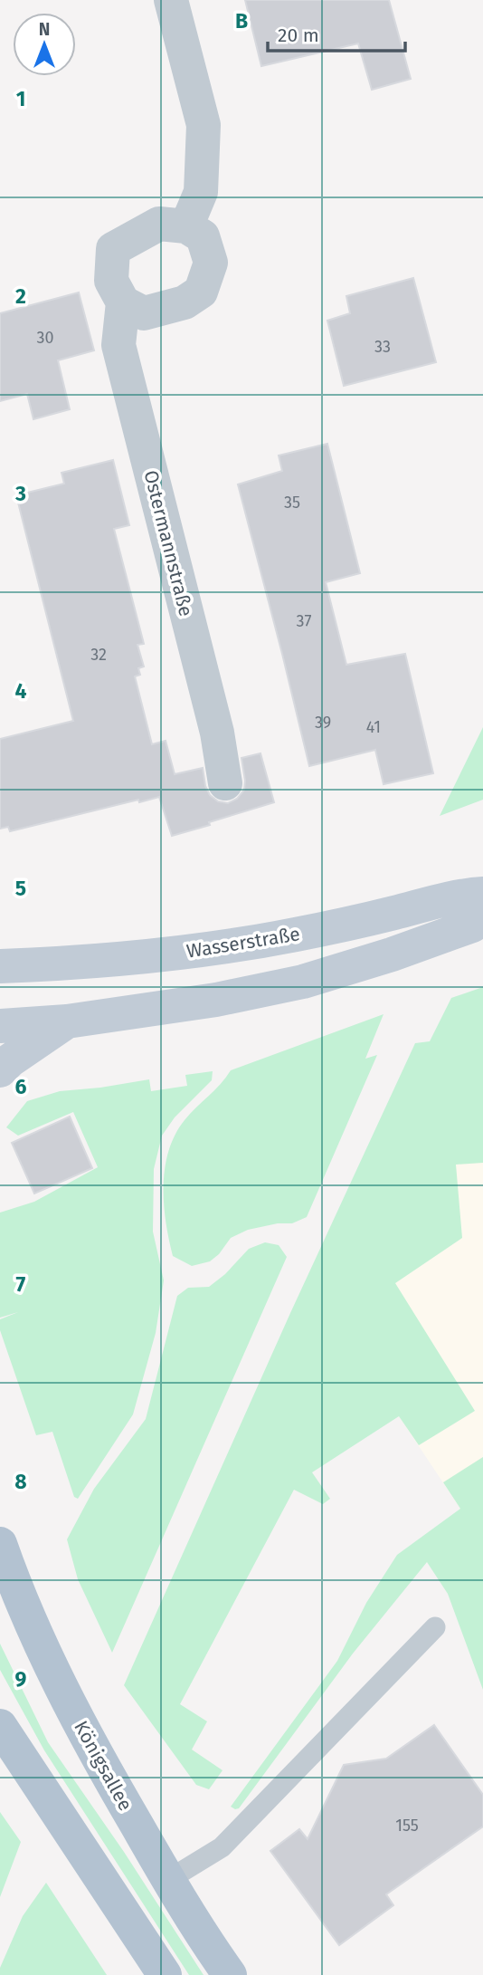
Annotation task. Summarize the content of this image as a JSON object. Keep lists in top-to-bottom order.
{
  "streets": {
    "main road": ["Wasserstraße", "Königsallee"],
    "street": ["Ostermannstraße"]
  },
  "house_numbers": [
    "30",
    "33",
    "35",
    "37",
    "32",
    "39",
    "41",
    "155"
  ],
  "scale_bar": "20 m",
  "north": "top",
  "grid": {
    "columns": ["B"],
    "rows": [
      "1",
      "2",
      "3",
      "4",
      "5",
      "6",
      "7",
      "8",
      "9"
    ]
  }
}
